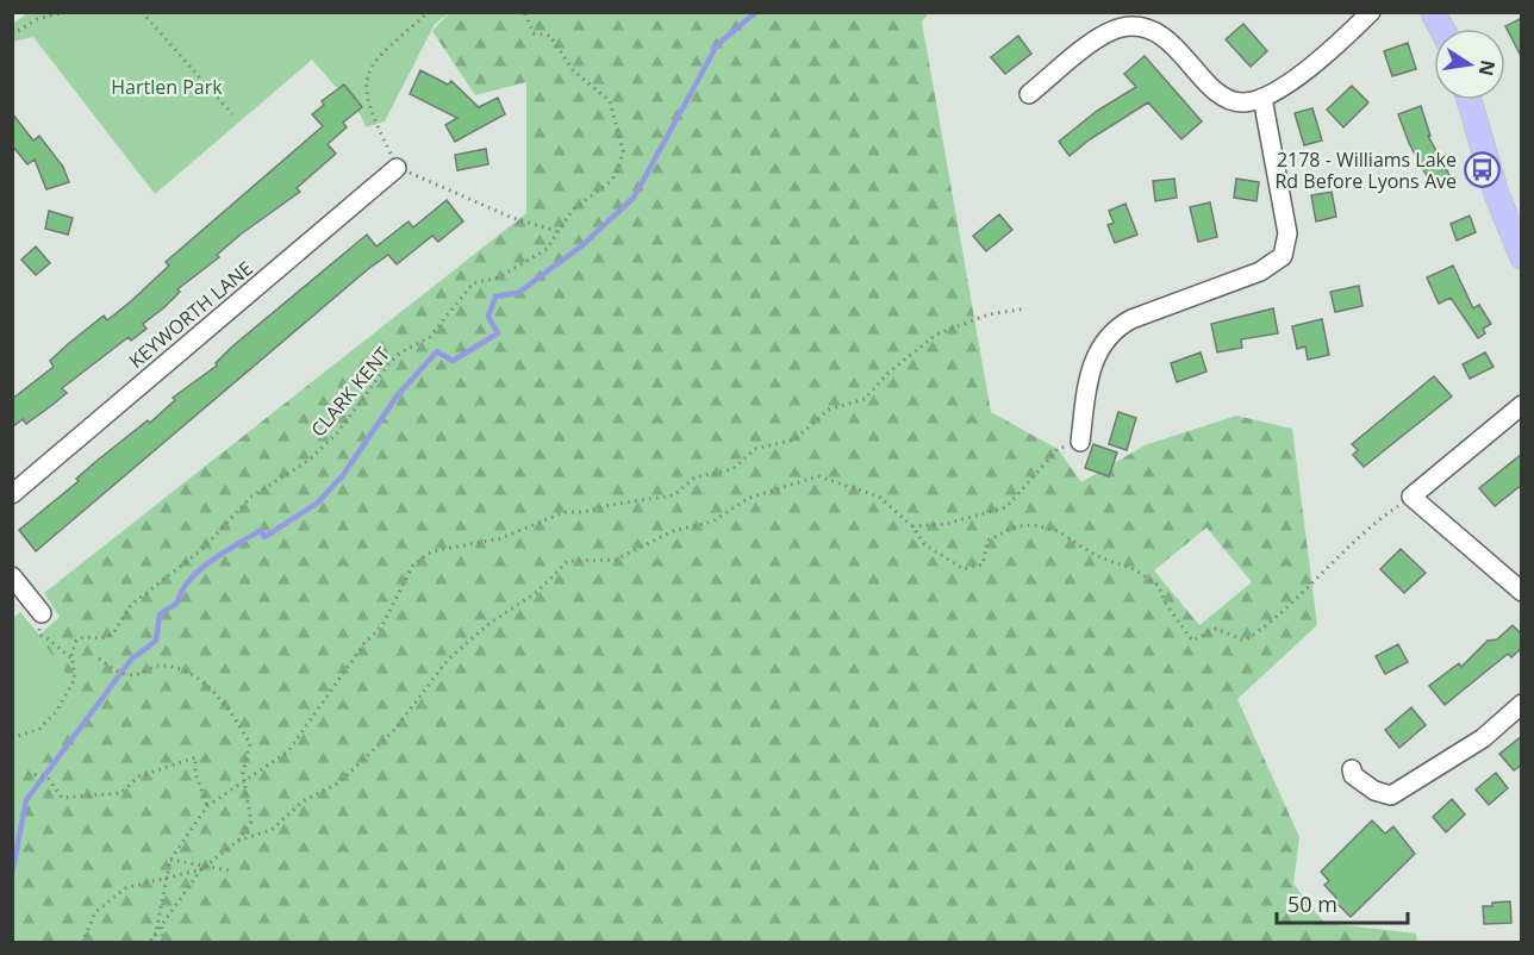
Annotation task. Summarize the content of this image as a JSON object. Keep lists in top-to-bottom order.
{
  "streets": {
    "street": ["KEYWORTH LANE"],
    "path": ["CLARK KENT"]
  },
  "parks": ["Hartlen Park"],
  "places": {
    "bus stop": ["2178 - Williams Lake Rd Before Lyons Ave"]
  },
  "scale_bar": "50 m",
  "north": "right"
}
